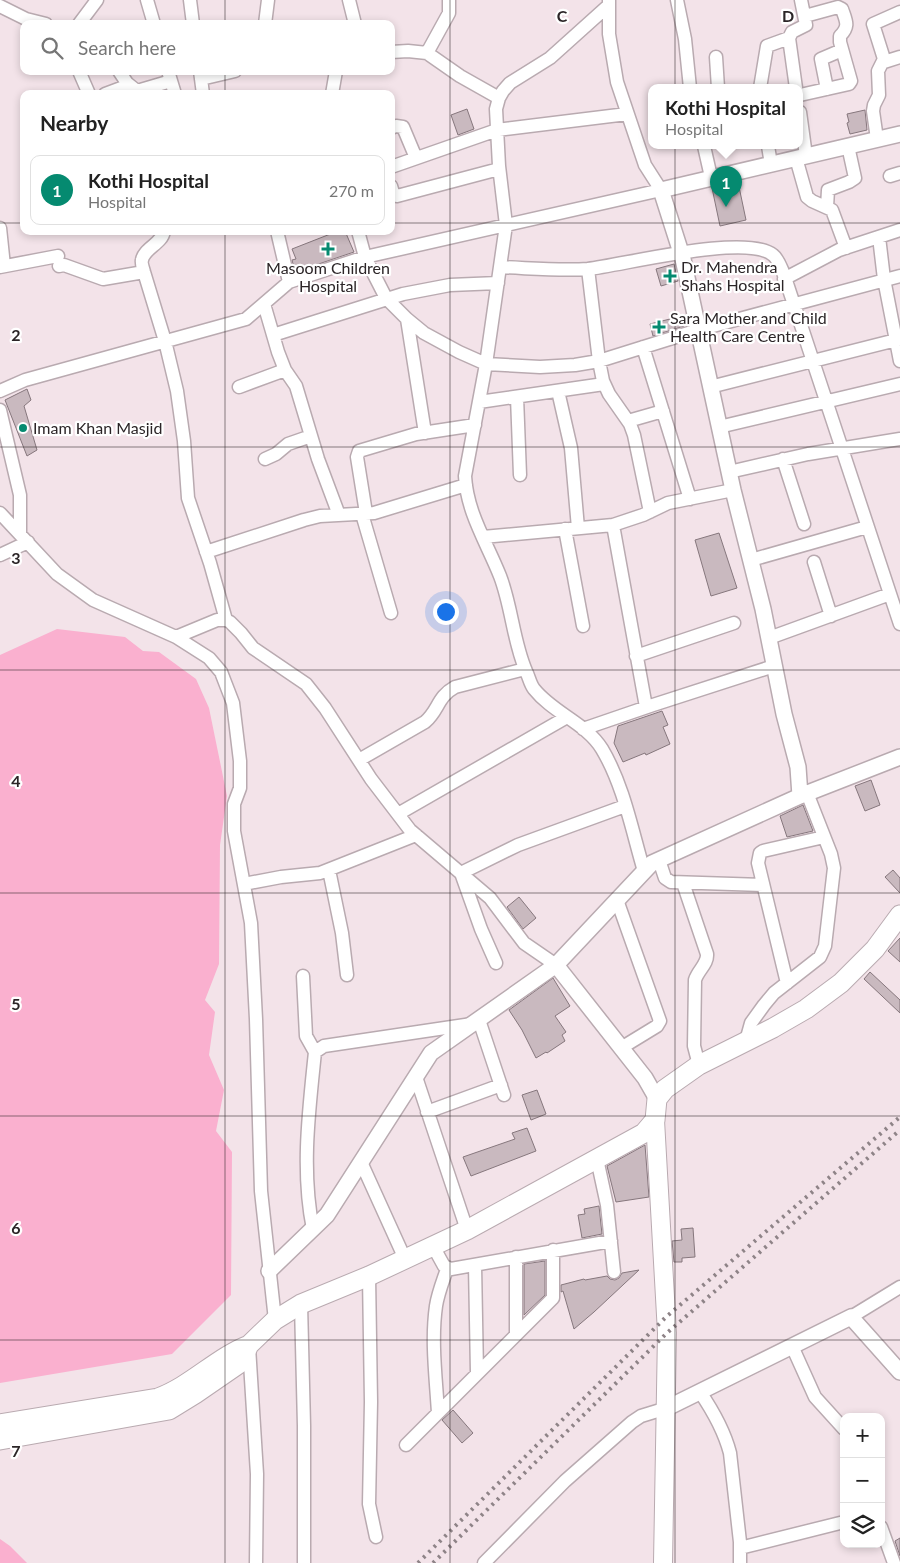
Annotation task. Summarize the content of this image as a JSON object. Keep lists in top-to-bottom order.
{
  "places": {
    "health": ["Masoom Children Hospital", "Dr. Mahendra Shahs Hospital", "Sara Mother and Child Health Care Centre"],
    "other": ["Imam Khan Masjid"]
  },
  "page": {
    "search": "Search here",
    "popup": ["Kothi Hospital", "Hospital"],
    "heading": "Nearby",
    "list": [
      {
        "mark": "1",
        "name": "Kothi Hospital",
        "note": "Hospital",
        "value": "270 m"
      }
    ],
    "pins": "1",
    "map_buttons": ["+", "−"]
  },
  "grid": {
    "columns": ["C", "D"],
    "rows": [
      "2",
      "3",
      "4",
      "5",
      "6",
      "7"
    ]
  }
}
